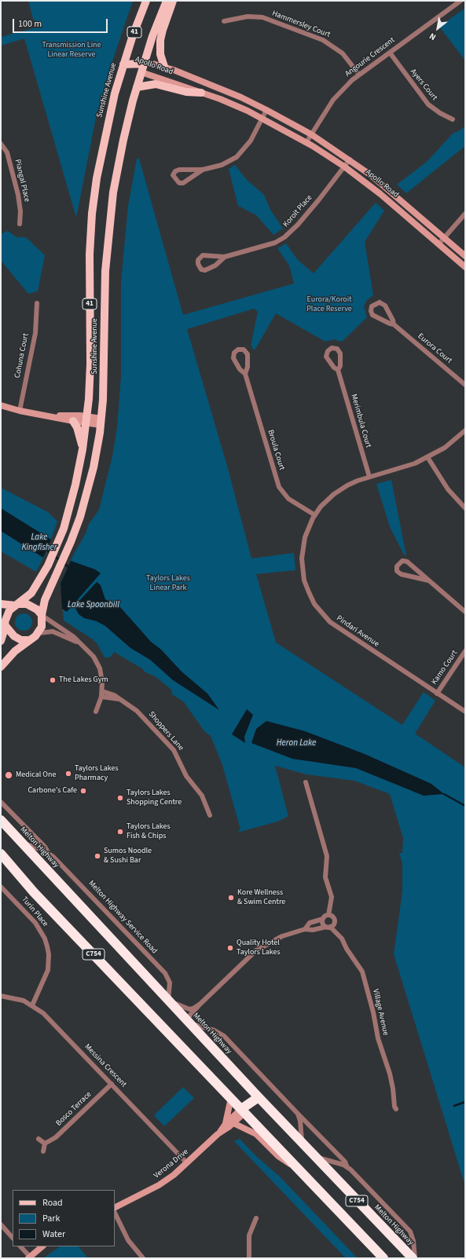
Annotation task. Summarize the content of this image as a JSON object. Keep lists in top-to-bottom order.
{
  "streets": {
    "highway": ["Melton Highway", "C754"],
    "main road": ["41", "Apollo Road", "Sunshine Avenue"],
    "street": [
      "Hammersley Court",
      "Angourie Crescent",
      "Ayers Court",
      "Piangal Place",
      "Koroit Place",
      "Eurora Court",
      "Cohuna Court",
      "Merimbula Court",
      "Broula Court",
      "Pindari Avenue",
      "Kamo Court",
      "Shoppers Lane",
      "Turin Place",
      "Melton Highway Service Road",
      "Village Avenue",
      "Messina Crescent",
      "Bosco Terrace",
      "Verona Drive"
    ]
  },
  "crossings": [
    ["Hammersley Court", "Angourie Crescent"],
    ["41", "Sunshine Avenue"],
    ["Angourie Crescent", "Apollo Road"],
    ["Angourie Crescent", "Ayers Court"],
    ["Apollo Road", "Sunshine Avenue"],
    ["Apollo Road", "Koroit Place"],
    ["Merimbula Court", "Pindari Avenue"],
    ["Broula Court", "Pindari Avenue"],
    ["Pindari Avenue", "Kamo Court"],
    ["Melton Highway", "Melton Highway Service Road"],
    ["Turin Place", "Messina Crescent"],
    ["C754", "Verona Drive"],
    ["Messina Crescent", "Bosco Terrace"],
    ["Messina Crescent", "Verona Drive"]
  ],
  "water": ["Lake Kingfisher", "Lake Spoonbill", "Heron Lake"],
  "parks": ["Transmission Line Linear Reserve", "Eurora/Koroit Place Reserve", "Taylors Lakes Linear Park"],
  "places": [
    "The Lakes Gym",
    "Taylors Lakes Pharmacy",
    "Medical One",
    "Carbone's Cafe",
    "Taylors Lakes Shopping Centre",
    "Taylors Lakes Fish & Chips",
    "Sumos Noodle & Sushi Bar",
    "Kore Wellness & Swim Centre",
    "Quality Hotel Taylors Lakes"
  ],
  "legend": ["Road", "Park", "Water"],
  "scale_bar": "100 m",
  "north": "bottom left"
}
